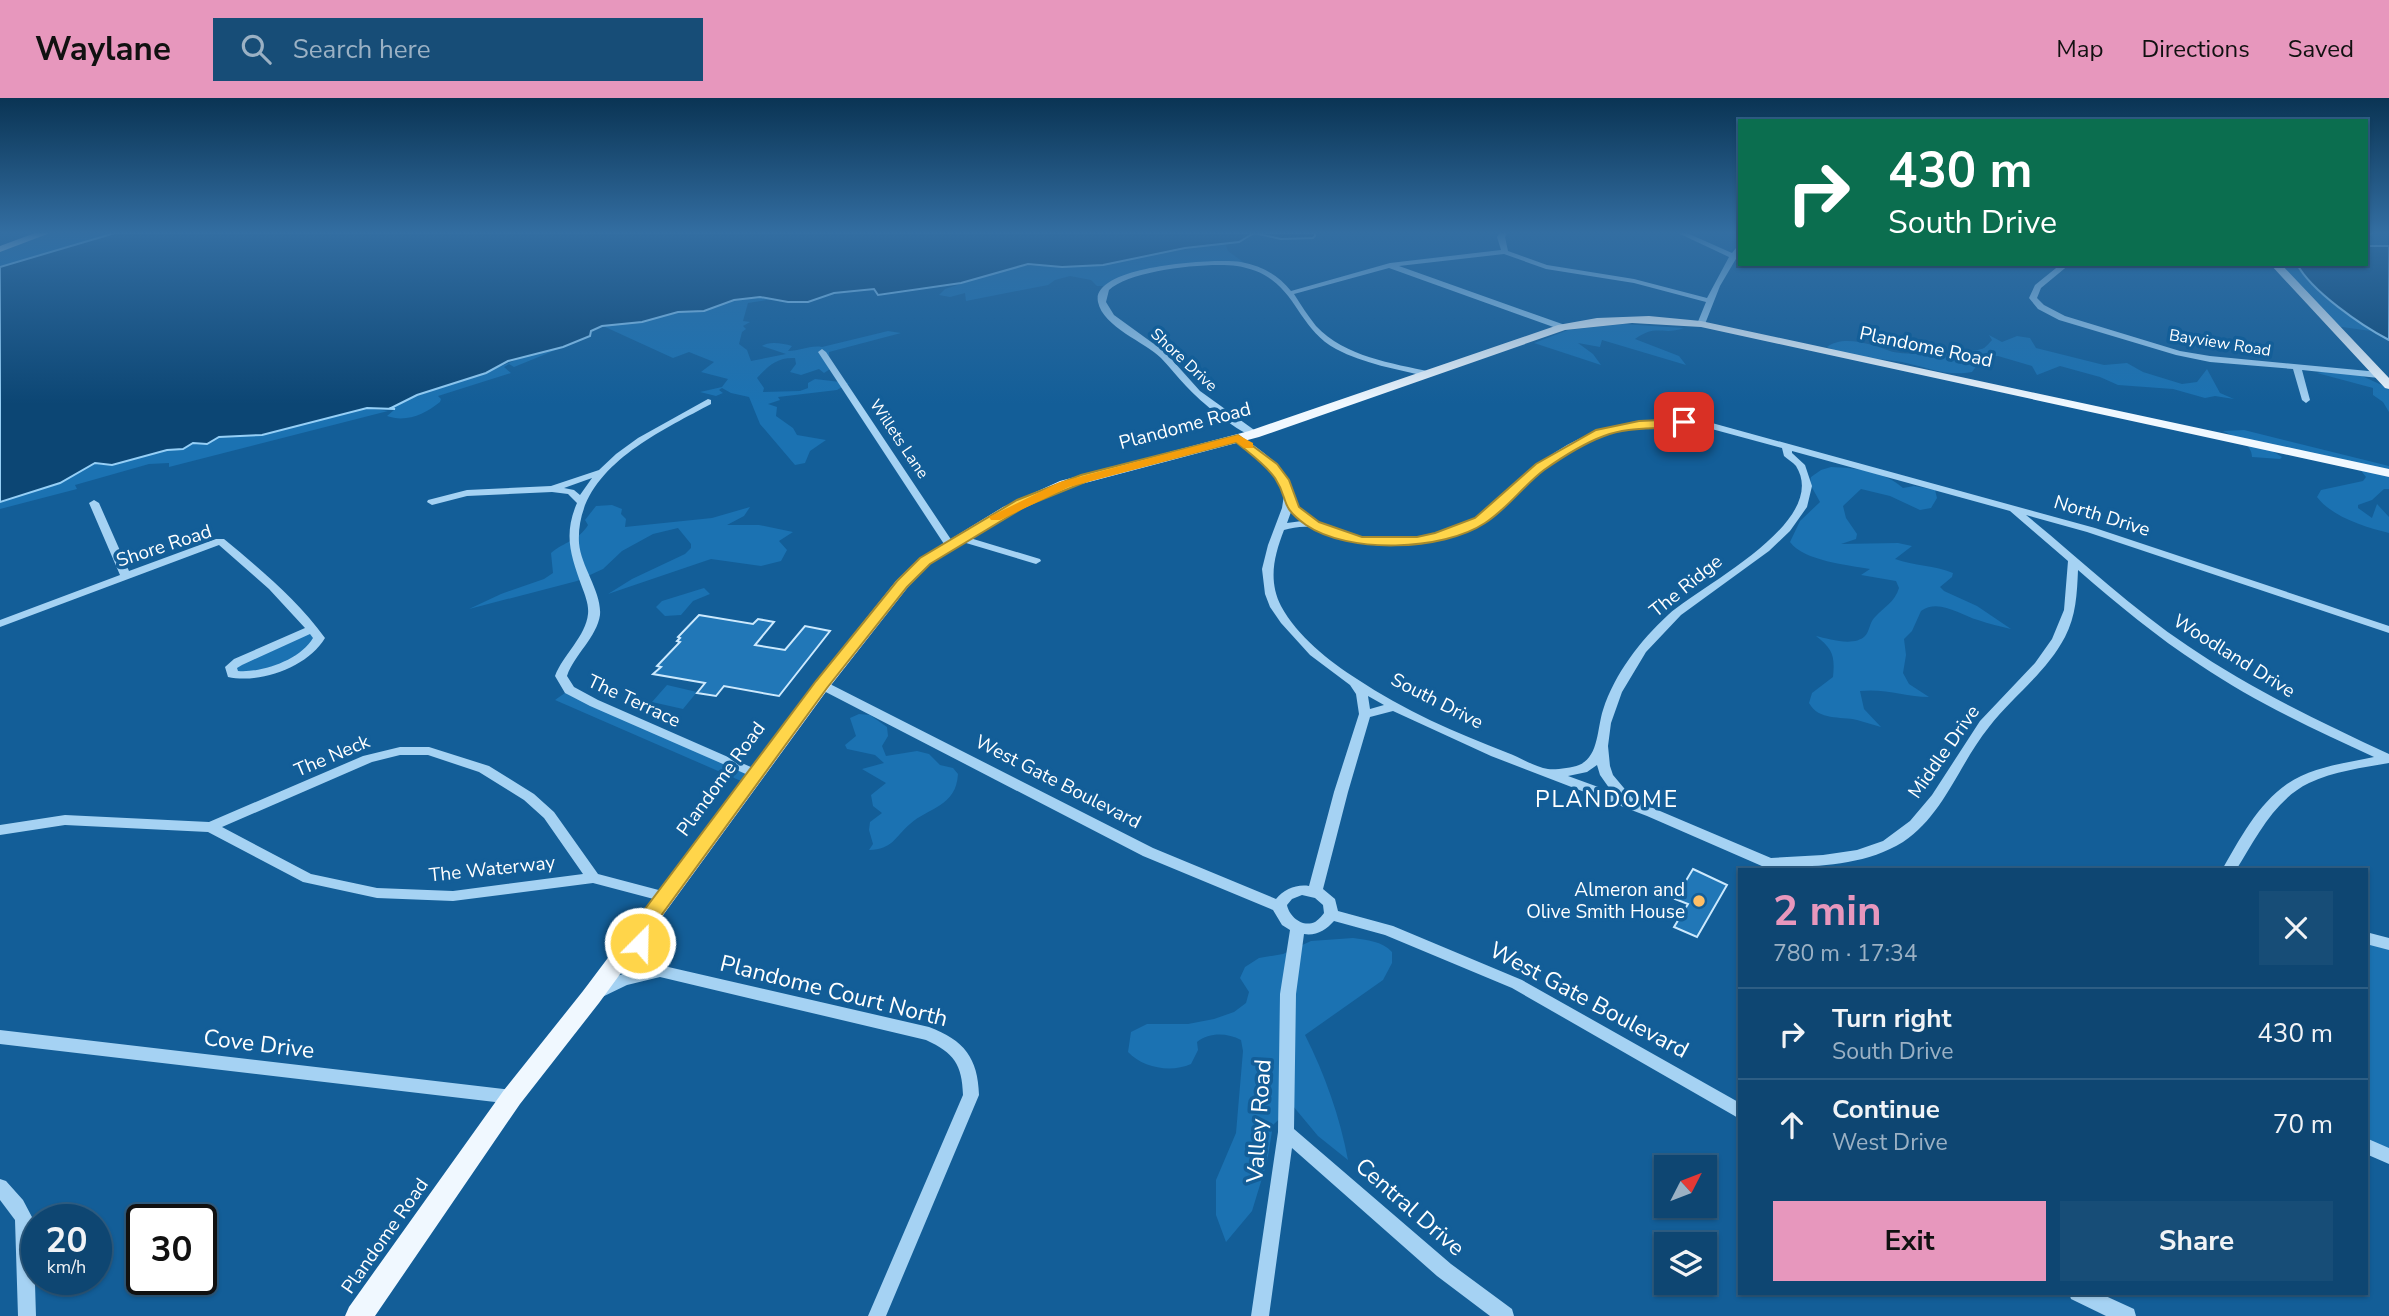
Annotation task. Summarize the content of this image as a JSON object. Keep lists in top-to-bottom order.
{
  "streets": {
    "main road": ["Plandome Road"],
    "street": [
      "Bayview Road",
      "Shore Drive",
      "Willets Lane",
      "North Drive",
      "Shore Road",
      "The Ridge",
      "Woodland Drive",
      "The Terrace",
      "South Drive",
      "Middle Drive",
      "The Neck",
      "West Gate Boulevard",
      "The Waterway",
      "Plandome Court North",
      "Cove Drive",
      "Valley Road",
      "Central Drive"
    ]
  },
  "crossings": [
    ["Plandome Road", "Shore Drive"],
    ["Plandome Road", "Willets Lane"],
    ["Plandome Road", "The Terrace"],
    ["Plandome Road", "West Gate Boulevard"],
    ["Plandome Road", "The Waterway"],
    ["Plandome Road", "Plandome Court North"],
    ["Plandome Road", "Cove Drive"],
    ["North Drive", "The Ridge"],
    ["The Ridge", "South Drive"],
    ["Woodland Drive", "Middle Drive"],
    ["South Drive", "Middle Drive"],
    ["The Neck", "The Waterway"],
    ["West Gate Boulevard", "Valley Road"],
    ["Valley Road", "Central Drive"]
  ],
  "districts": ["PLANDOME"],
  "places": ["Almeron and Olive Smith House"],
  "north": "top right",
  "page": {
    "header": "Waylane",
    "search": "Search here",
    "nav": ["Map", "Directions", "Saved"],
    "turn": ["430 m", "South Drive"],
    "heading": ["2 min", "780 m · 17:34"],
    "list": [
      {
        "name": "Turn right",
        "note": "South Drive",
        "value": "430 m"
      },
      {
        "name": "Continue",
        "note": "West Drive",
        "value": "70 m"
      }
    ],
    "buttons": ["Exit", "Share"],
    "speed": "20 km/h",
    "limit": "30"
  }
}
